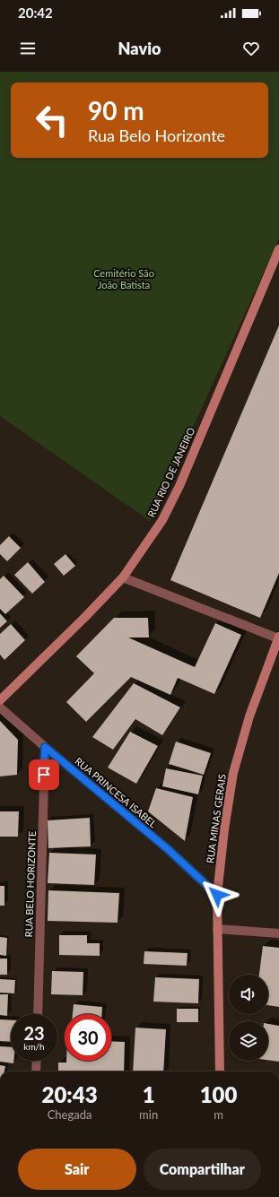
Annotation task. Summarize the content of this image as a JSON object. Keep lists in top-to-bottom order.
{
  "streets": {
    "main road": ["RUA RIO DE JANEIRO", "RUA MINAS GERAIS"],
    "street": ["RUA PRINCESA ISABEL", "RUA BELO HORIZONTE"]
  },
  "crossings": [
    ["RUA PRINCESA ISABEL", "RUA MINAS GERAIS"],
    ["RUA PRINCESA ISABEL", "RUA BELO HORIZONTE"]
  ],
  "parks": ["Cemitério São João Batista"],
  "page": {
    "status": "20:42",
    "header": "Navio",
    "turn": ["90 m", "Rua Belo Horizonte"],
    "speed": "23 km/h",
    "limit": "30",
    "eta": [
      "20:43",
      "Chegada",
      "1",
      "min",
      "100",
      "m"
    ],
    "buttons": ["Sair", "Compartilhar"]
  }
}
